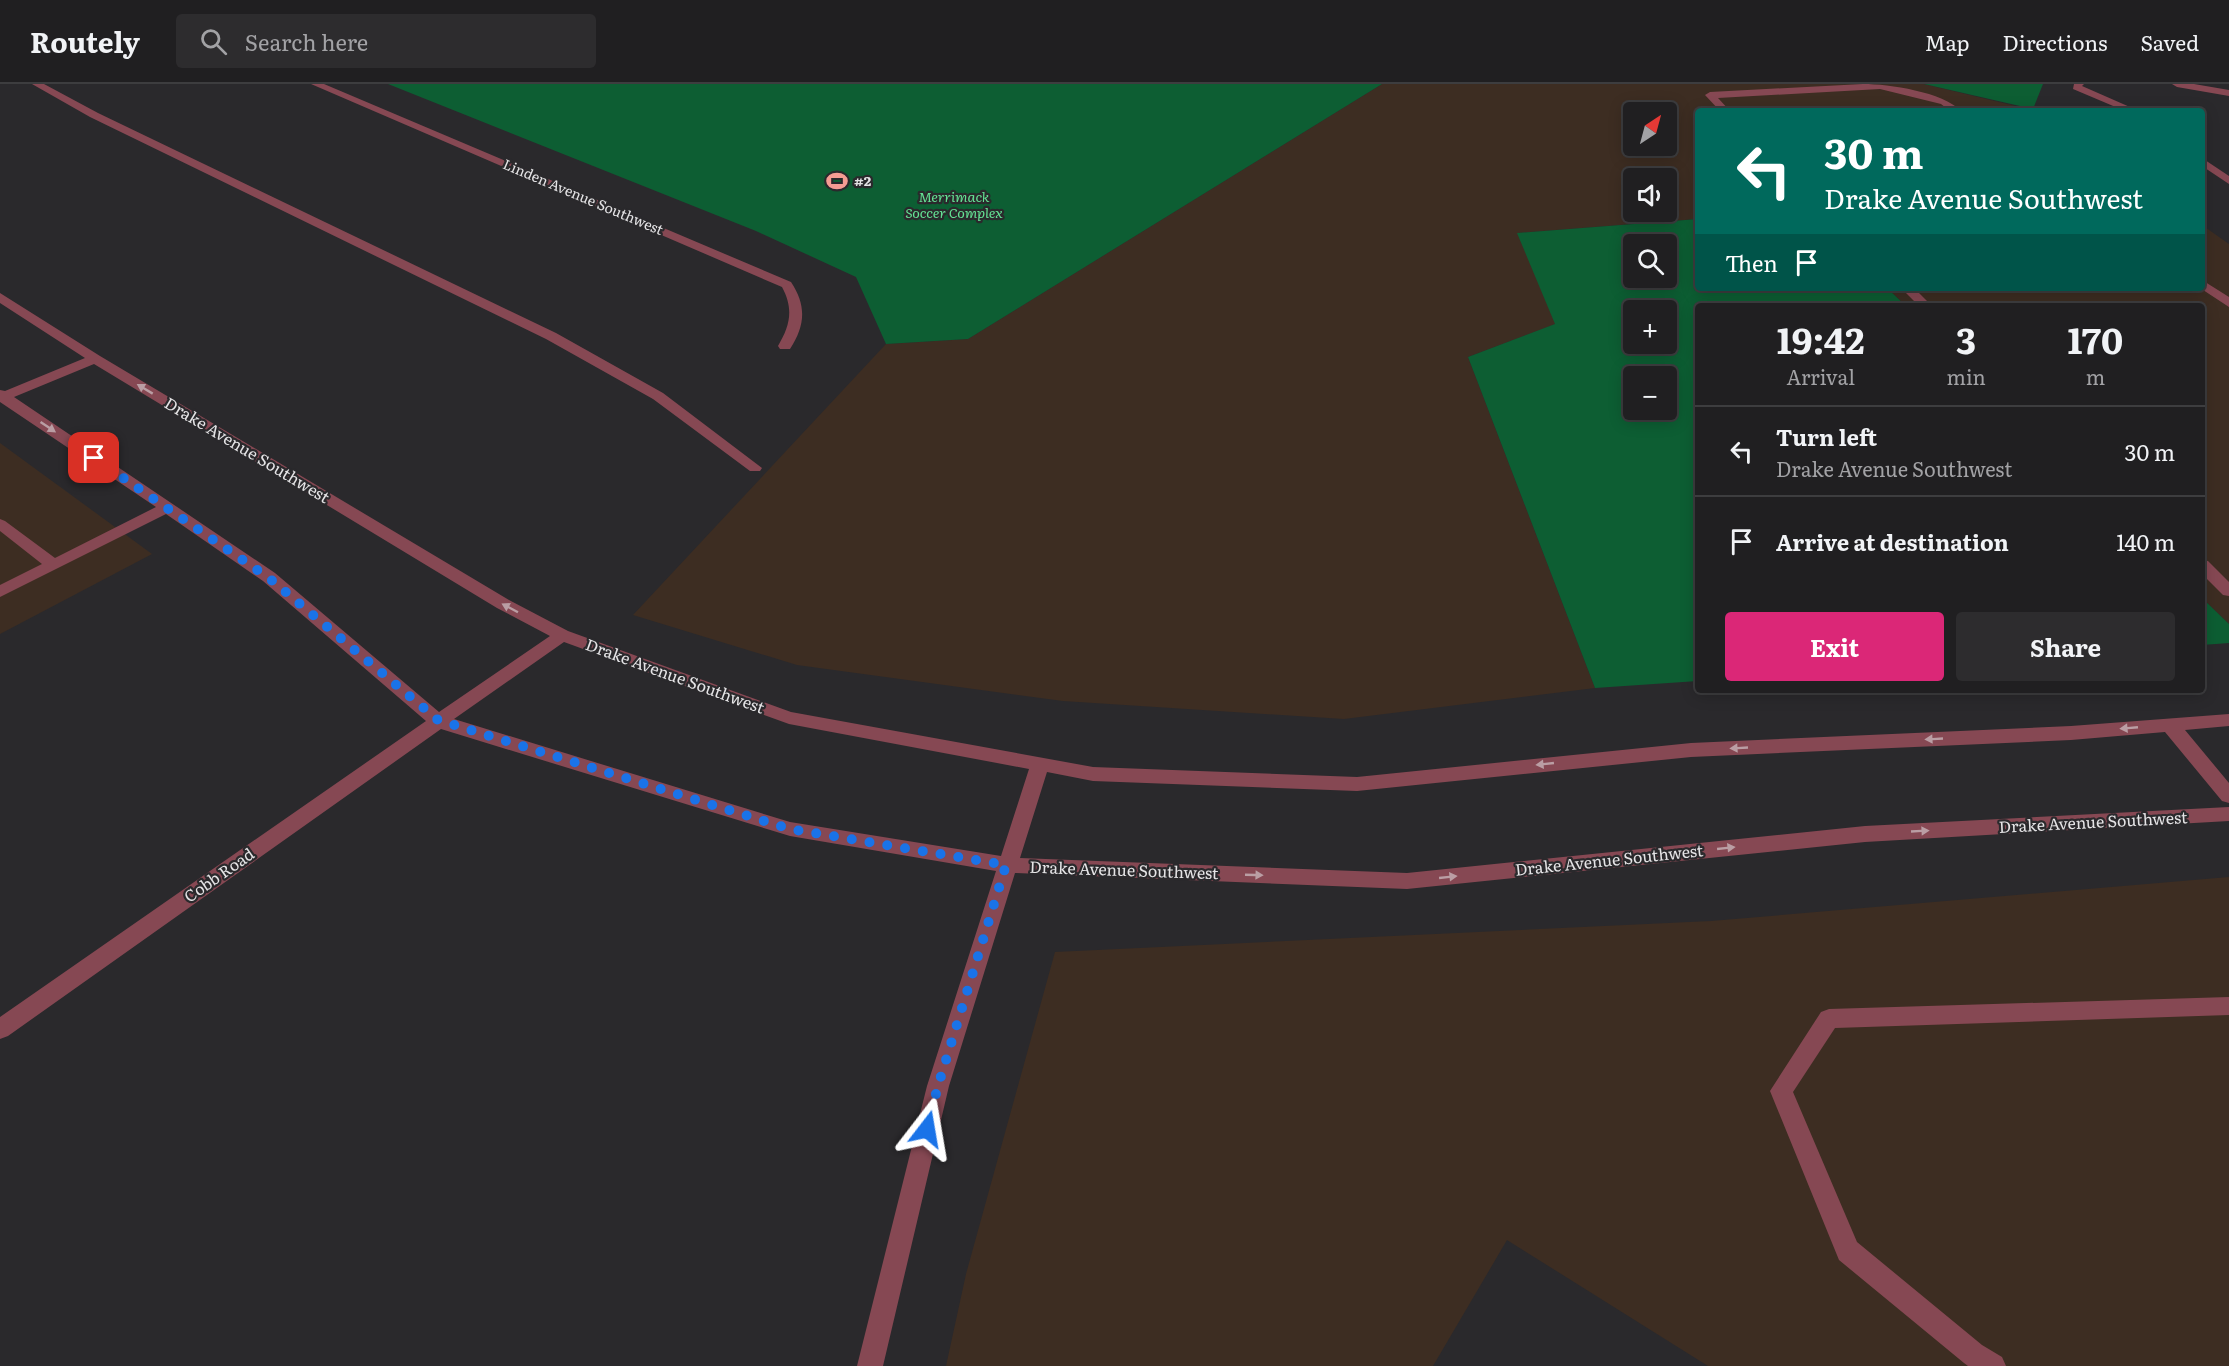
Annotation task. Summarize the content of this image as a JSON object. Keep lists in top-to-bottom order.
{
  "streets": {
    "street": ["Linden Avenue Southwest", "Drake Avenue Southwest", "Cobb Road"]
  },
  "crossings": [
    ["Drake Avenue Southwest", "Cobb Road"]
  ],
  "parks": ["Merrimack Soccer Complex"],
  "places": {
    "sports": ["#2"]
  },
  "north": "top right",
  "page": {
    "header": "Routely",
    "search": "Search here",
    "nav": ["Map", "Directions", "Saved"],
    "map_buttons": ["+", "−"],
    "turn": ["30 m", "Drake Avenue Southwest"],
    "then": "Then",
    "eta": [
      "19:42",
      "Arrival",
      "3",
      "min",
      "170",
      "m"
    ],
    "list": [
      {
        "name": "Turn left",
        "note": "Drake Avenue Southwest",
        "value": "30 m"
      },
      {
        "name": "Arrive at destination",
        "value": "140 m"
      }
    ],
    "buttons": ["Exit", "Share"]
  }
}
